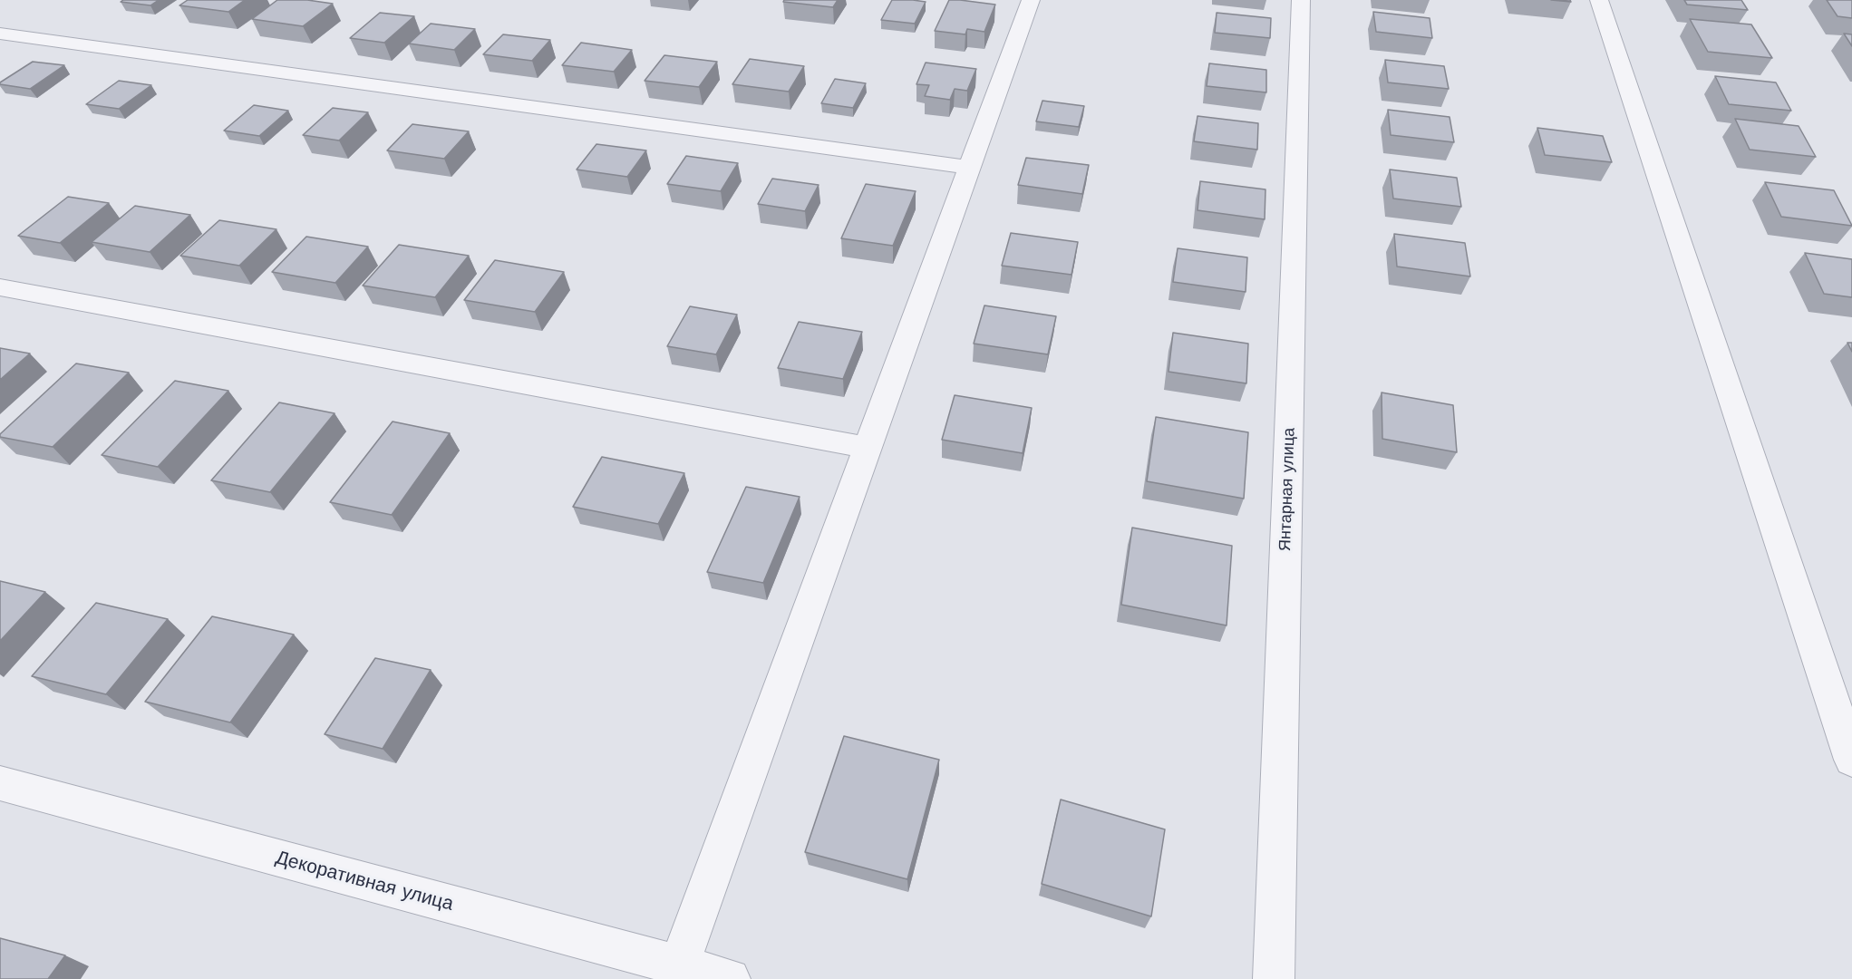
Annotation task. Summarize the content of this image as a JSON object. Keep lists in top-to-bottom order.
{
  "streets": {
    "street": ["Янтарная улица", "Декоративная улица"]
  }
}
